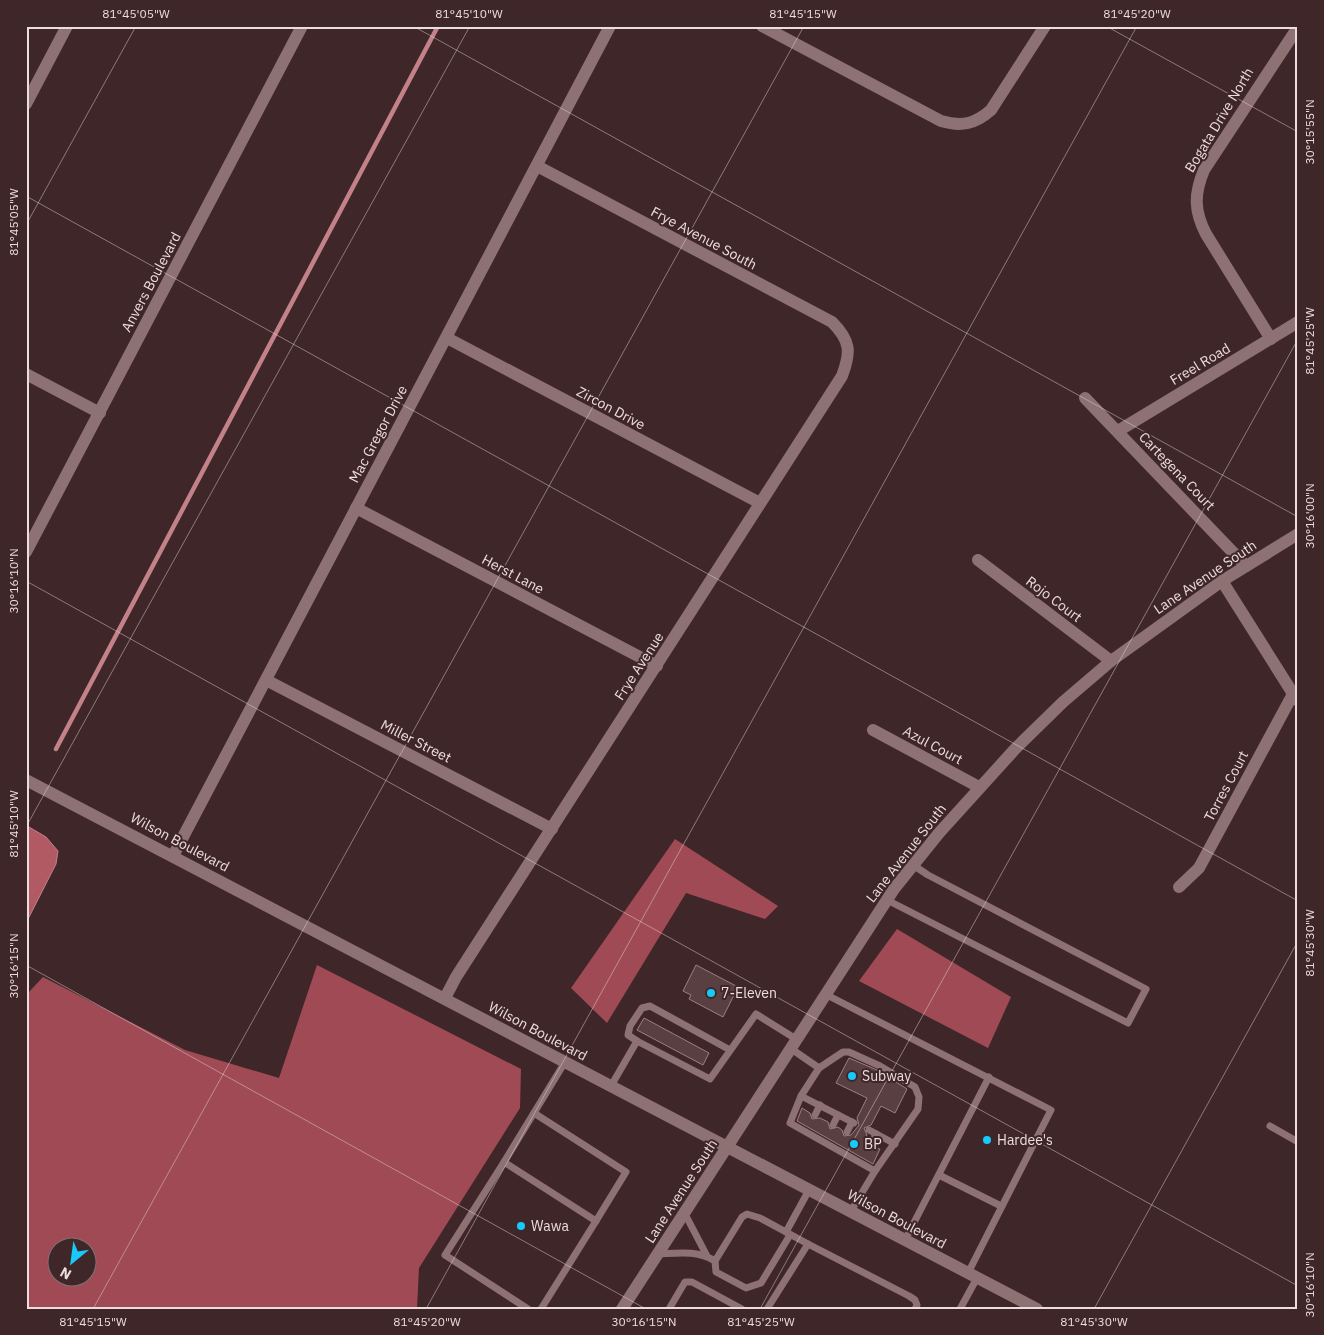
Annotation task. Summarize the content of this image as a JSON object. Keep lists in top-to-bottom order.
{
  "streets": {
    "street": [
      "Bogata Drive North",
      "Frye Avenue South",
      "Anvers Boulevard",
      "Freel Road",
      "Zircon Drive",
      "Mac Gregor Drive",
      "Cartegena Court",
      "Herst Lane",
      "Lane Avenue South",
      "Rojo Court",
      "Frye Avenue",
      "Miller Street",
      "Azul Court",
      "Torres Court",
      "Wilson Boulevard"
    ]
  },
  "crossings": [
    ["Bogata Drive North", "Freel Road"],
    ["Frye Avenue South", "Mac Gregor Drive"],
    ["Frye Avenue South", "Frye Avenue"],
    ["Freel Road", "Cartegena Court"],
    ["Zircon Drive", "Mac Gregor Drive"],
    ["Zircon Drive", "Frye Avenue"],
    ["Mac Gregor Drive", "Herst Lane"],
    ["Mac Gregor Drive", "Miller Street"],
    ["Mac Gregor Drive", "Wilson Boulevard"],
    ["Cartegena Court", "Lane Avenue South"],
    ["Herst Lane", "Frye Avenue"],
    ["Lane Avenue South", "Rojo Court"],
    ["Lane Avenue South", "Azul Court"],
    ["Lane Avenue South", "Wilson Boulevard"],
    ["Frye Avenue", "Miller Street"],
    ["Frye Avenue", "Wilson Boulevard"]
  ],
  "places": [
    "7-Eleven",
    "Subway",
    "Hardee's",
    "BP",
    "Wawa"
  ],
  "north": "bottom left",
  "coordinates": [
    "81°45'05\"W",
    "81°45'10\"W",
    "81°45'15\"W",
    "81°45'20\"W",
    "30°15'55\"N",
    "81°45'25\"W",
    "30°16'00\"N",
    "30°16'10\"N",
    "81°45'30\"W",
    "30°16'15\"N"
  ]
}
